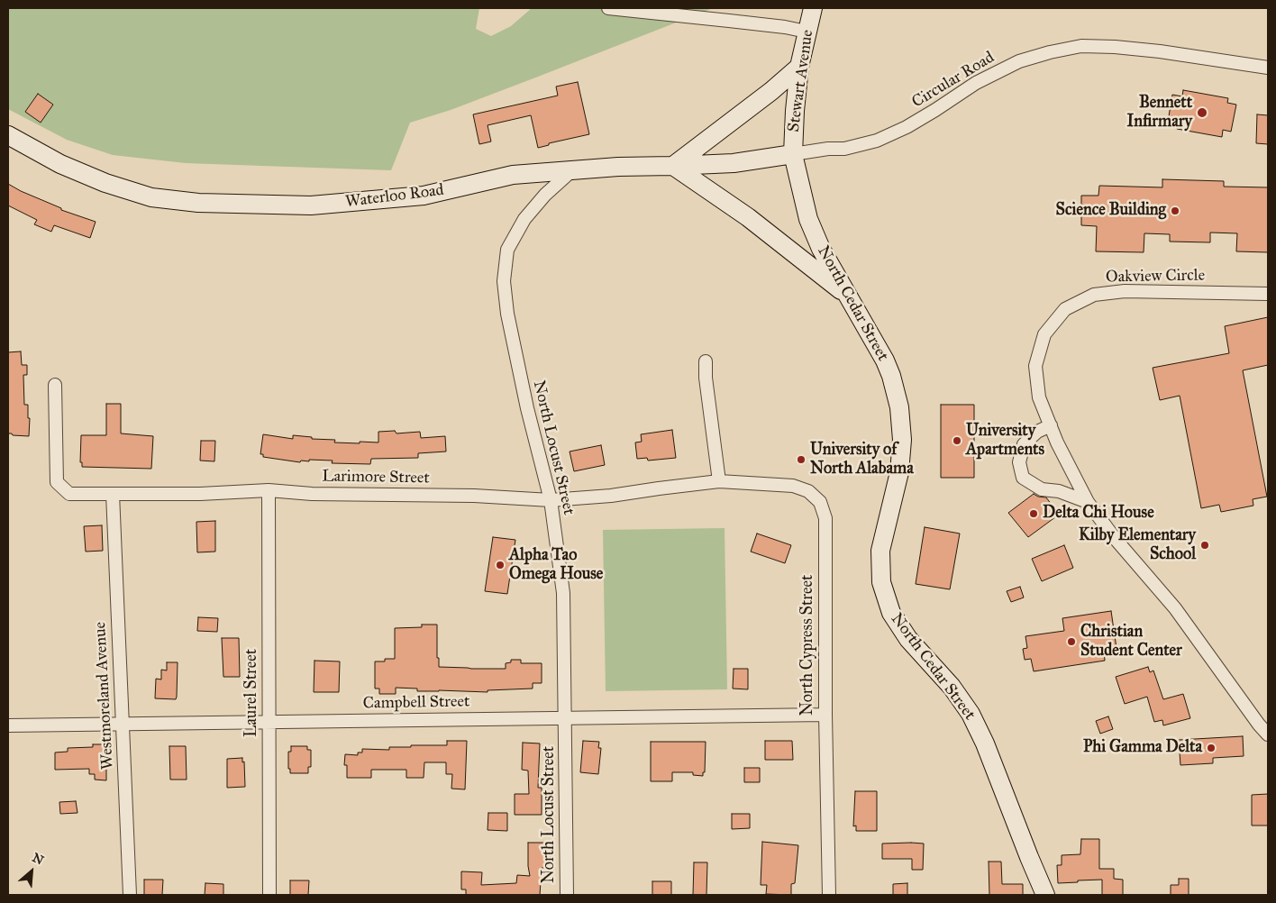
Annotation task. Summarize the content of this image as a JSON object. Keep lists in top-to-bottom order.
{
  "streets": {
    "street": [
      "Circular Road",
      "Stewart Avenue",
      "Waterloo Road",
      "Oakview Circle",
      "North Cedar Street",
      "North Locust Street",
      "Larimore Street",
      "North Cypress Street",
      "Laurel Street",
      "Westmoreland Avenue",
      "Campbell Street"
    ]
  },
  "crossings": [
    ["Circular Road", "Stewart Avenue"],
    ["Circular Road", "Waterloo Road"],
    ["Circular Road", "North Cedar Street"],
    ["Stewart Avenue", "Waterloo Road"],
    ["Stewart Avenue", "North Cedar Street"],
    ["Waterloo Road", "North Cedar Street"],
    ["Waterloo Road", "North Locust Street"],
    ["North Locust Street", "Larimore Street"],
    ["North Locust Street", "Campbell Street"],
    ["Larimore Street", "North Cypress Street"],
    ["Larimore Street", "Laurel Street"],
    ["Larimore Street", "Westmoreland Avenue"],
    ["North Cypress Street", "Campbell Street"],
    ["Laurel Street", "Campbell Street"],
    ["Westmoreland Avenue", "Campbell Street"]
  ],
  "places": [
    "Bennett Infirmary",
    "Science Building",
    "University Apartments",
    "University of North Alabama",
    "Delta Chi House",
    "Kilby Elementary School",
    "Alpha Tao Omega House",
    "Christian Student Center",
    "Phi Gamma Delta"
  ],
  "north": "top right"
}
